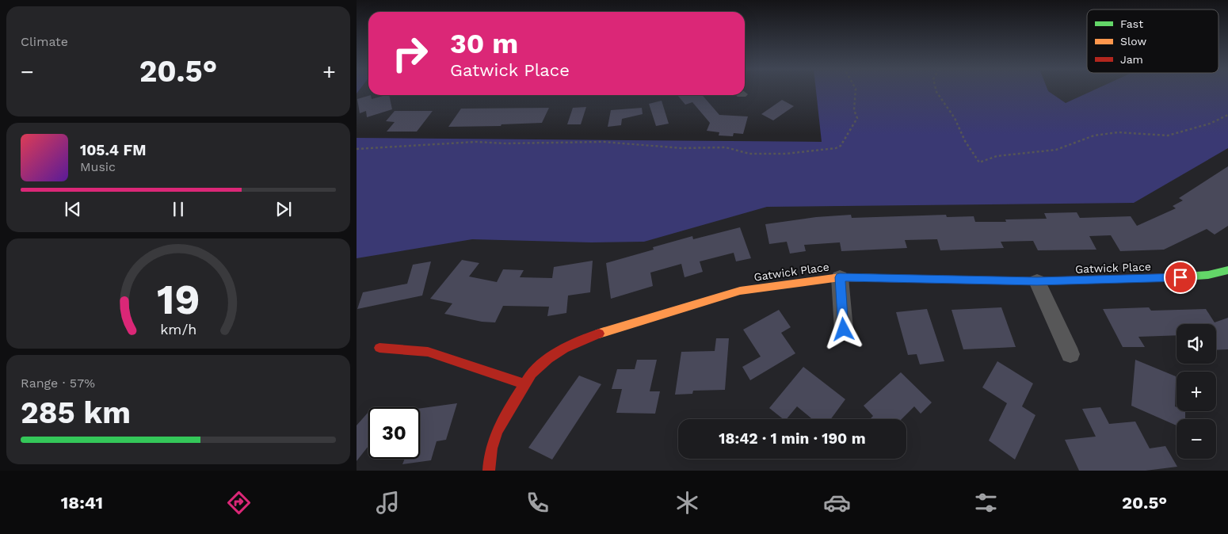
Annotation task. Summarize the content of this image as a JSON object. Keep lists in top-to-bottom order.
{
  "streets": {
    "street": ["Gatwick Place"]
  },
  "legend": ["Fast", "Slow", "Jam"],
  "page": {
    "tile": [
      "Climate",
      ["Range · 57%", "285 km"]
    ],
    "turn": ["30 m", "Gatwick Place"],
    "heat": ["−", "20.5°", "+"],
    "song": ["105.4 FM", "Music"],
    "map_buttons": ["+", "−"],
    "limit": "30",
    "trip": "18:42 · 1 min · 190 m",
    "tabs": ["18:41", "20.5°"],
    "gauge": ["19", "km/h"]
  }
}
